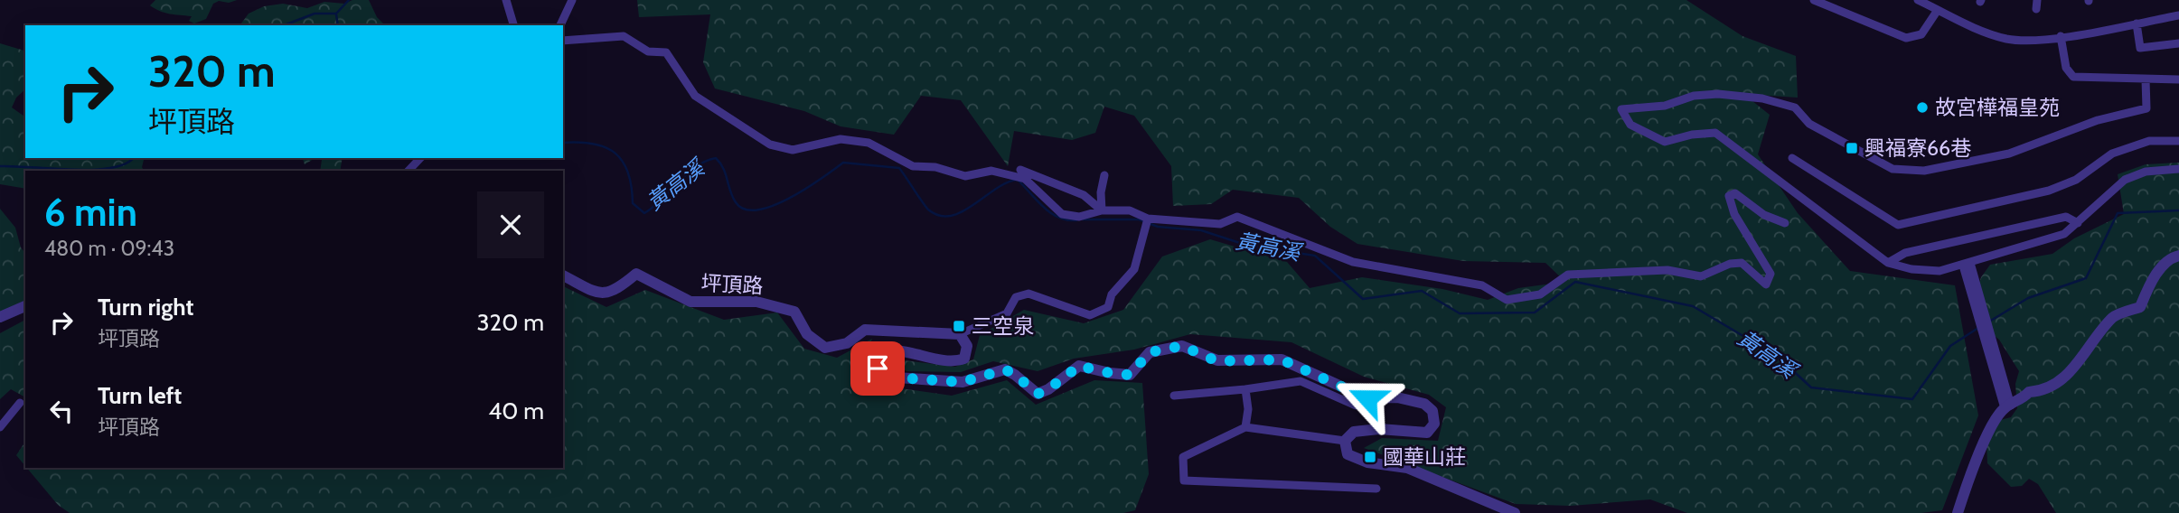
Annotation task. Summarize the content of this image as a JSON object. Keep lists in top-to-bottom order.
{
  "streets": {
    "street": ["坪頂路"]
  },
  "water": ["黃高溪"],
  "places": {
    "other": ["故宮樺福皇苑"],
    "transit": ["興福寮66巷", "三空泉", "國華山莊"]
  },
  "page": {
    "turn": ["320 m", "坪頂路"],
    "heading": ["6 min", "480 m · 09:43"],
    "list": [
      {
        "name": "Turn right",
        "note": "坪頂路",
        "value": "320 m"
      },
      {
        "name": "Turn left",
        "note": "坪頂路",
        "value": "40 m"
      }
    ]
  }
}
